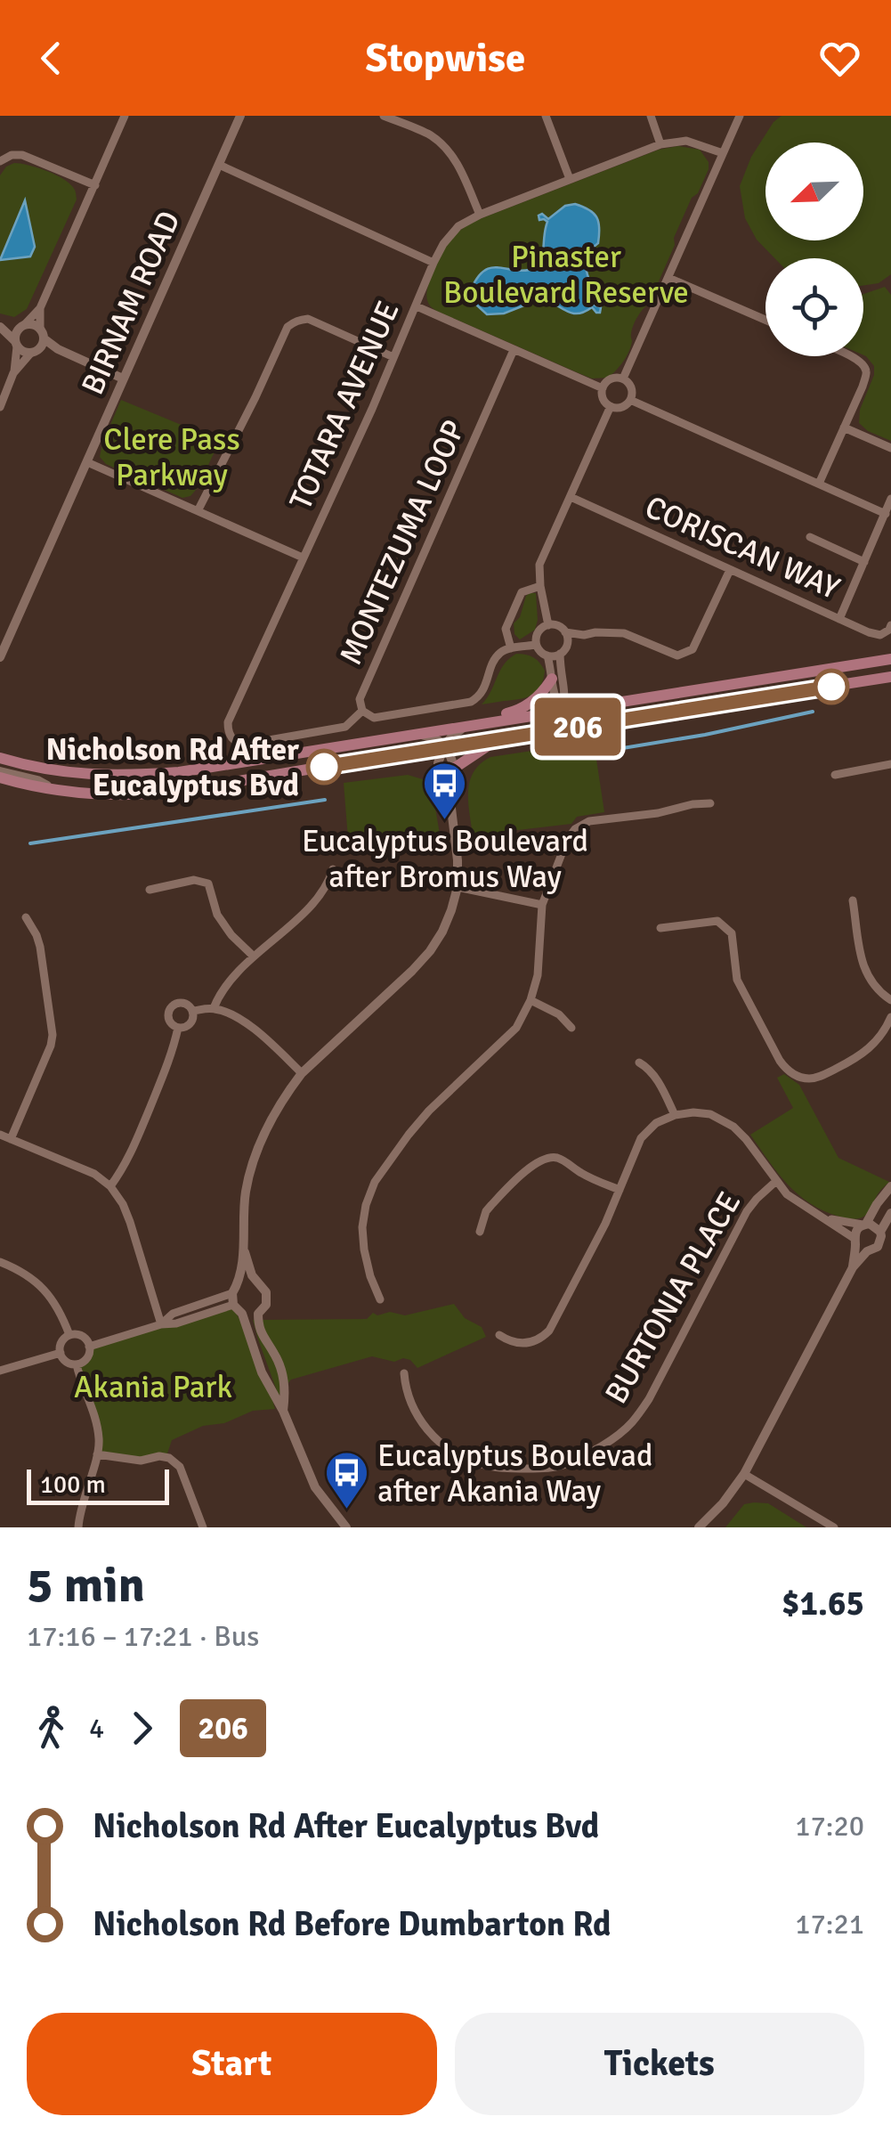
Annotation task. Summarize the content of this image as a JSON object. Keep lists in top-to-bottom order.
{
  "streets": {
    "street": [
      "BIRNAM ROAD",
      "TOTARA AVENUE",
      "MONTEZUMA LOOP",
      "CORISCAN WAY",
      "BURTONIA PLACE"
    ]
  },
  "crossings": [
    ["TOTARA AVENUE", "MONTEZUMA LOOP"]
  ],
  "parks": ["Pinaster Boulevard Reserve", "Clere Pass Parkway", "Akania Park"],
  "places": {
    "other": ["Nicholson Rd After Eucalyptus Bvd"],
    "bus stop": ["Eucalyptus Boulevard after Bromus Way", "Eucalyptus Boulevad after Akania Way"]
  },
  "lines": ["bus line 206"],
  "scale_bar": "100 m",
  "north": "bottom left",
  "page": {
    "header": "Stopwise",
    "on_map": "206",
    "scale": "100 m",
    "heading": ["5 min", "17:16 – 17:21 · Bus", "$1.65"],
    "legs": ["4", "206"],
    "list": [
      {
        "name": "Nicholson Rd After Eucalyptus Bvd",
        "value": "17:20"
      },
      {
        "name": "Nicholson Rd Before Dumbarton Rd",
        "value": "17:21"
      }
    ],
    "buttons": ["Start", "Tickets"]
  }
}
